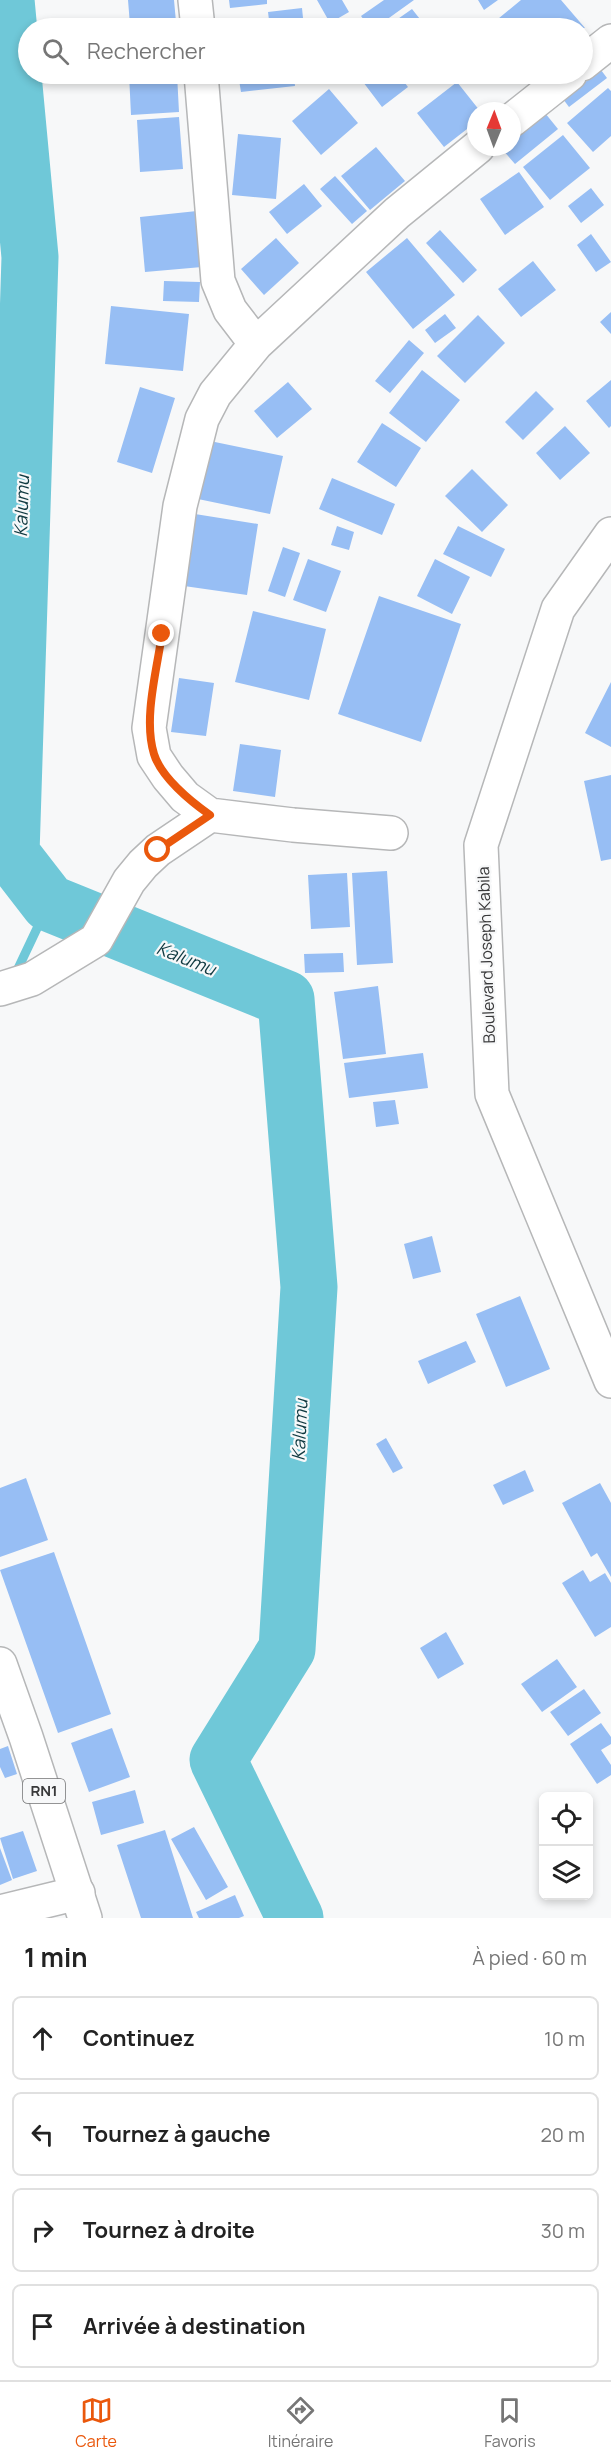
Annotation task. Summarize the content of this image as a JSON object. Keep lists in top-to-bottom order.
{
  "streets": {
    "main road": ["Boulevard Joseph Kabila", "RN1"]
  },
  "water": ["Kalumu"],
  "north": "top",
  "page": {
    "search": "Rechercher",
    "heading": ["1 min", "À pied · 60 m"],
    "list": [
      ["Continuez", "10 m"],
      ["Tournez à gauche", "20 m"],
      ["Tournez à droite", "30 m"],
      "Arrivée à destination"
    ],
    "nav": ["Carte", "Itinéraire", "Favoris"]
  }
}
